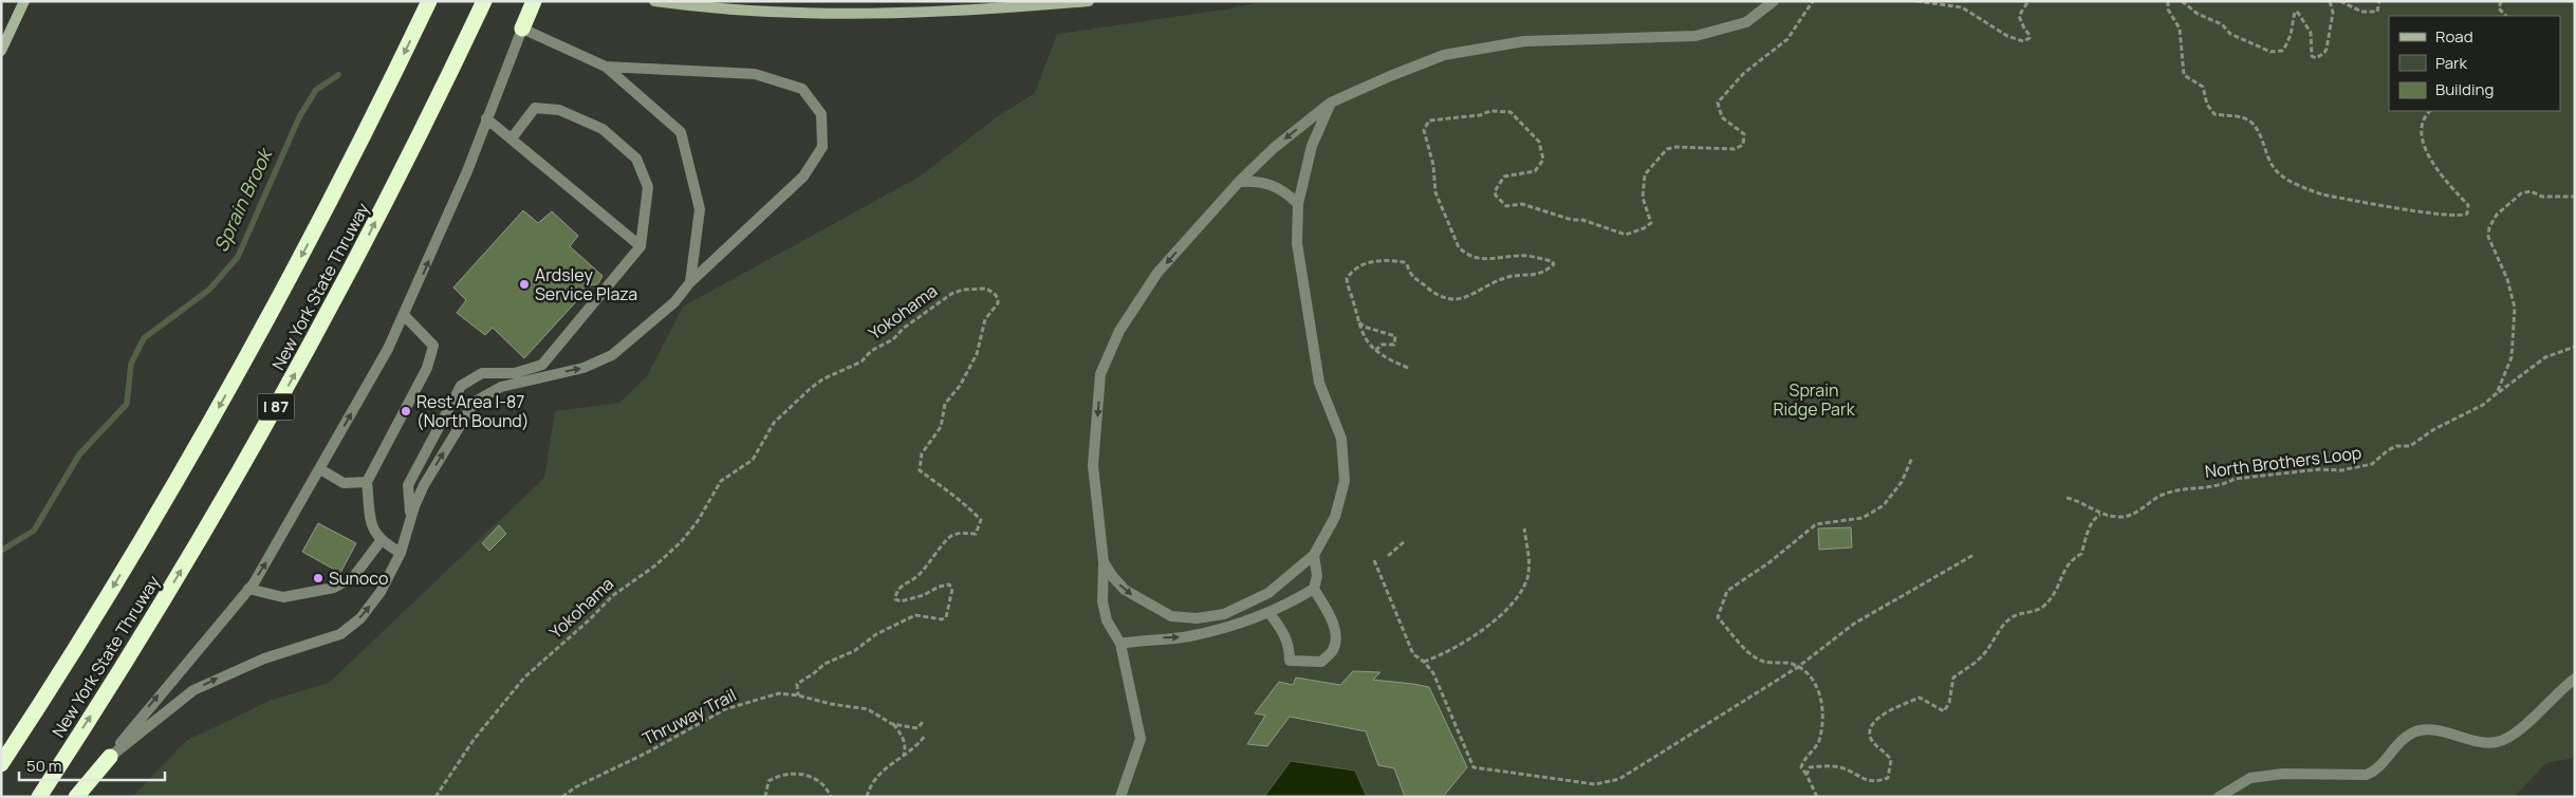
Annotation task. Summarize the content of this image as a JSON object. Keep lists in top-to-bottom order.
{
  "streets": {
    "highway": ["New York State Thruway", "I 87"],
    "path": ["Yokohama", "North Brothers Loop", "Thruway Trail"]
  },
  "crossings": [
    ["Yokohama", "Thruway Trail"]
  ],
  "water": ["Sprain Brook"],
  "parks": ["Sprain Ridge Park"],
  "places": ["Ardsley Service Plaza", "Rest Area I-87 (North Bound)", "Sunoco"],
  "legend": ["Road", "Park", "Building"],
  "scale_bar": "50 m"
}
